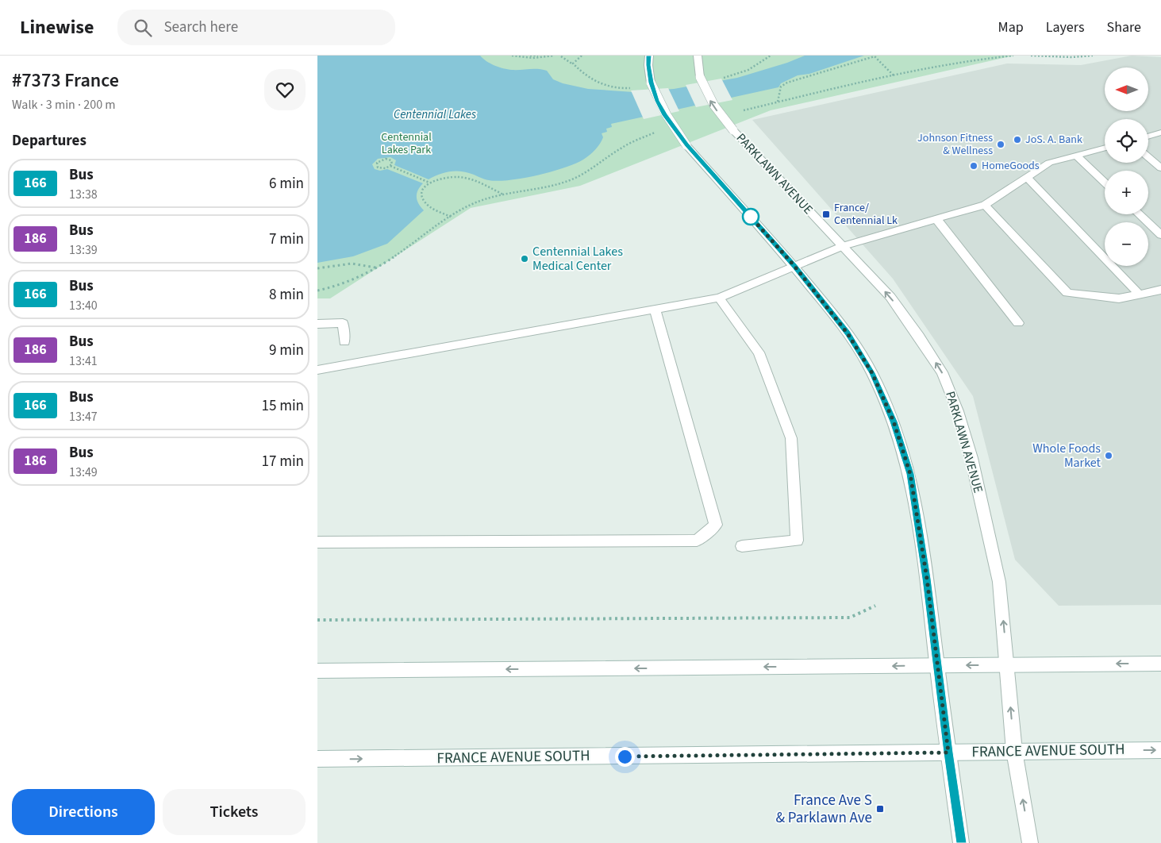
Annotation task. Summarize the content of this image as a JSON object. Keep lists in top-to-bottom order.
{
  "streets": {
    "street": ["PARKLAWN AVENUE", "FRANCE AVENUE SOUTH"]
  },
  "crossings": [
    ["PARKLAWN AVENUE", "FRANCE AVENUE SOUTH"]
  ],
  "water": ["Centennial Lakes"],
  "parks": ["Centennial Lakes Park"],
  "places": {
    "other": [
      "JoS. A. Bank",
      "Johnson Fitness & Wellness",
      "HomeGoods",
      "Centennial Lakes Medical Center",
      "Whole Foods Market"
    ],
    "transit": ["France/ Centennial Lk", "France Ave S & Parklawn Ave"]
  },
  "lines": ["bus line 166"],
  "north": "left",
  "page": {
    "header": "Linewise",
    "search": "Search here",
    "nav": ["Map", "Layers", "Share"],
    "heading": [
      ["#7373 France", "Walk · 3 min · 200 m"],
      "Departures"
    ],
    "map_buttons": ["+", "−"],
    "list": [
      {
        "mark": "166",
        "name": "Bus",
        "note": "13:38",
        "value": "6 min"
      },
      {
        "mark": "186",
        "name": "Bus",
        "note": "13:39",
        "value": "7 min"
      },
      {
        "mark": "166",
        "name": "Bus",
        "note": "13:40",
        "value": "8 min"
      },
      {
        "mark": "186",
        "name": "Bus",
        "note": "13:41",
        "value": "9 min"
      },
      {
        "mark": "166",
        "name": "Bus",
        "note": "13:47",
        "value": "15 min"
      },
      {
        "mark": "186",
        "name": "Bus",
        "note": "13:49",
        "value": "17 min"
      }
    ],
    "buttons": ["Directions", "Tickets"]
  }
}
